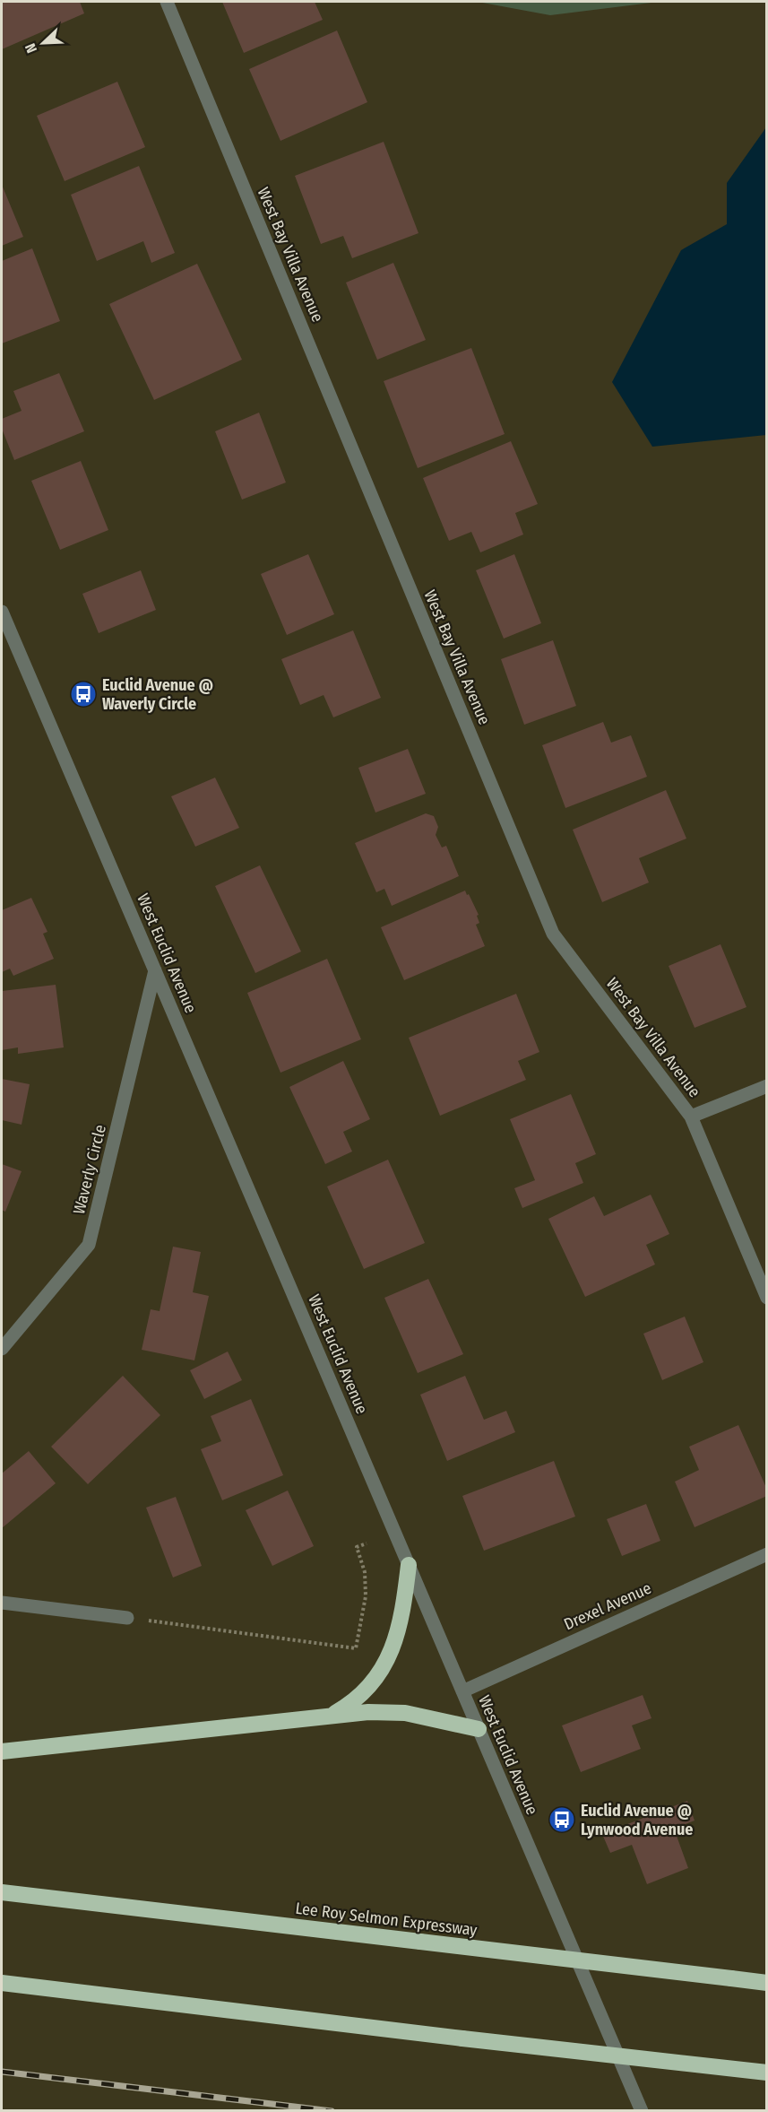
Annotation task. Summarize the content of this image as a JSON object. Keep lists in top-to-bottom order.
{
  "streets": {
    "highway": ["Lee Roy Selmon Expressway"],
    "street": [
      "West Bay Villa Avenue",
      "West Euclid Avenue",
      "Waverly Circle",
      "Drexel Avenue"
    ]
  },
  "crossings": [
    ["West Euclid Avenue", "Waverly Circle"],
    ["West Euclid Avenue", "Drexel Avenue"]
  ],
  "places": {
    "bus stop": ["Euclid Avenue @ Waverly Circle", "Euclid Avenue @ Lynwood Avenue"]
  },
  "north": "bottom left"
}
